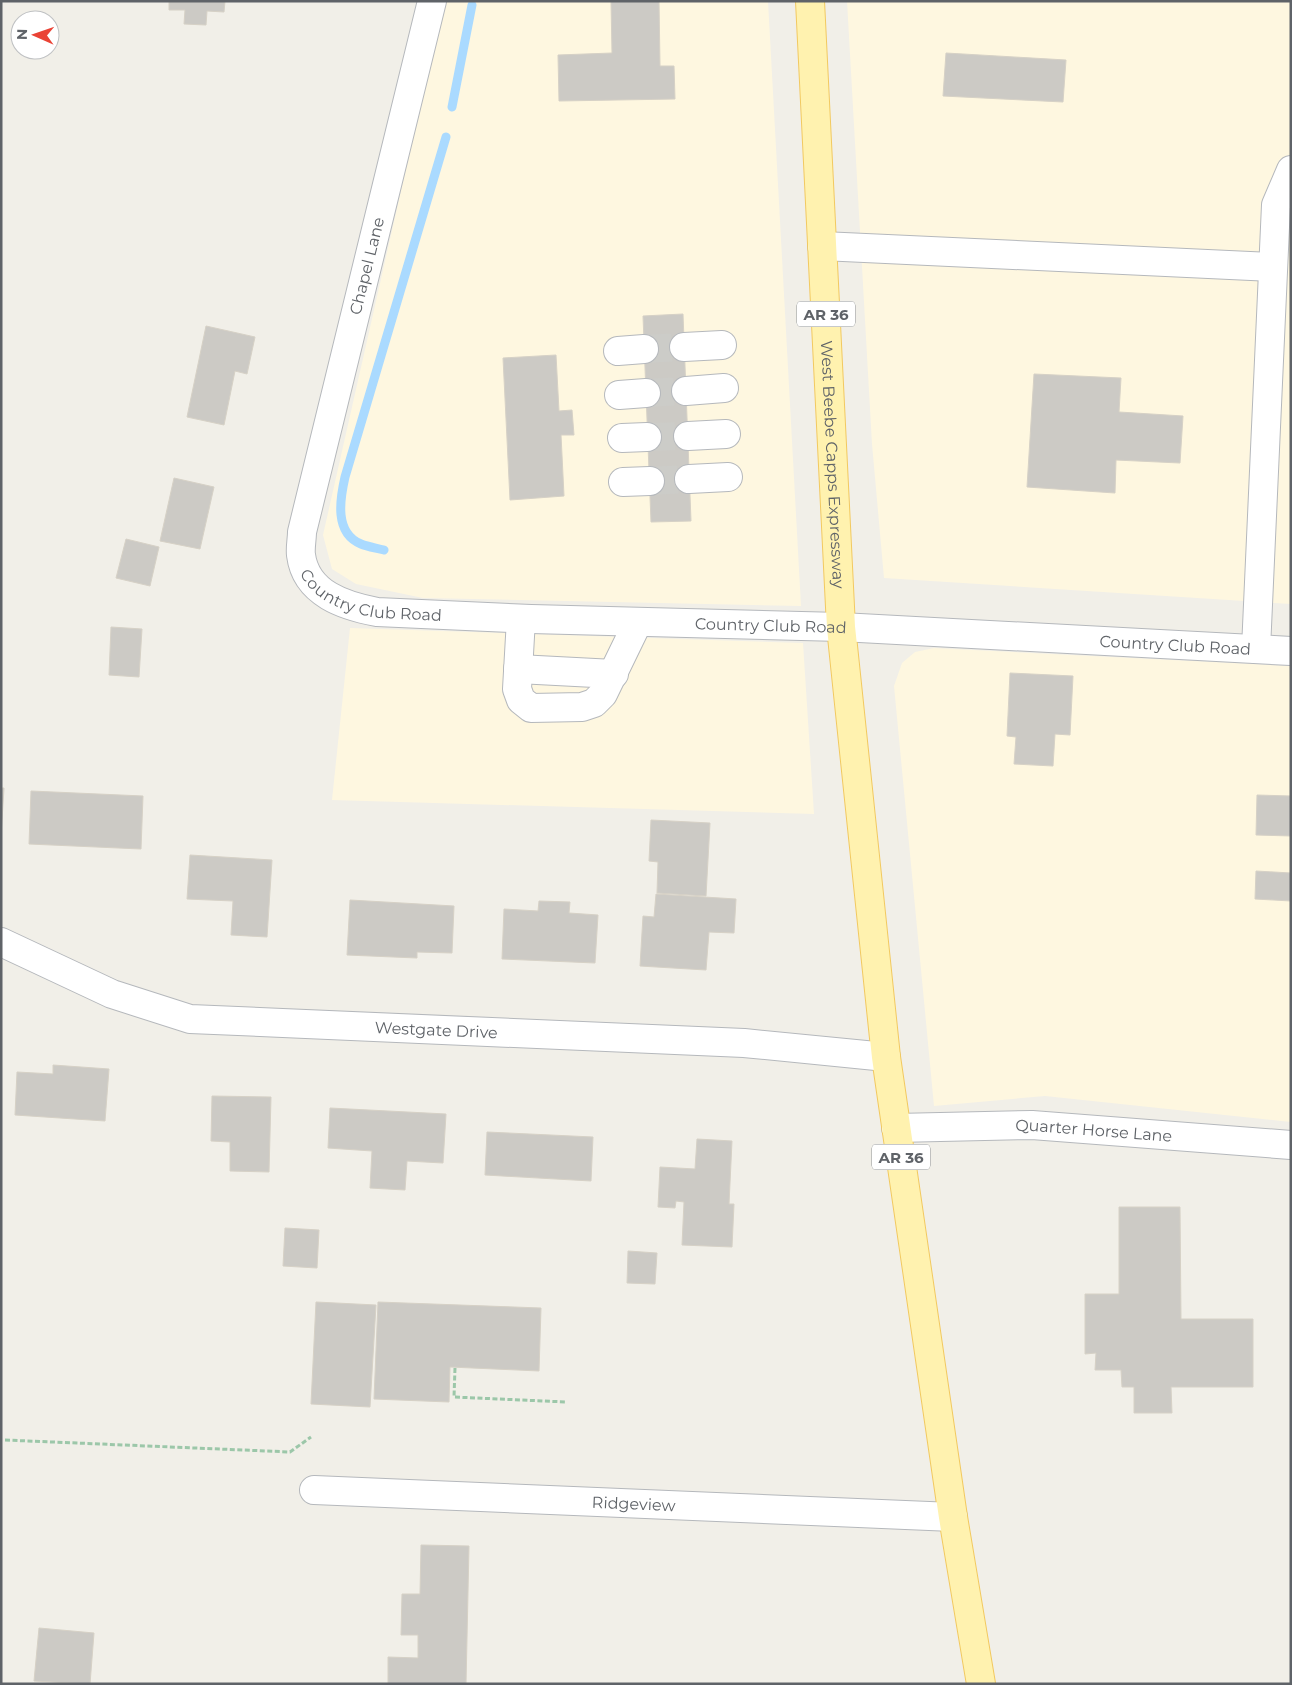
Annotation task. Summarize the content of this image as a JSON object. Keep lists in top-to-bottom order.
{
  "streets": {
    "main road": ["AR 36", "West Beebe Capps Expressway"],
    "street": [
      "Chapel Lane",
      "Country Club Road",
      "Westgate Drive",
      "Quarter Horse Lane",
      "Ridgeview"
    ]
  },
  "crossings": [
    ["Chapel Lane", "Country Club Road"],
    ["AR 36", "West Beebe Capps Expressway"],
    ["AR 36", "Country Club Road"],
    ["AR 36", "Westgate Drive"],
    ["AR 36", "Quarter Horse Lane"],
    ["AR 36", "Ridgeview"],
    ["West Beebe Capps Expressway", "Country Club Road"]
  ],
  "north": "left"
}
